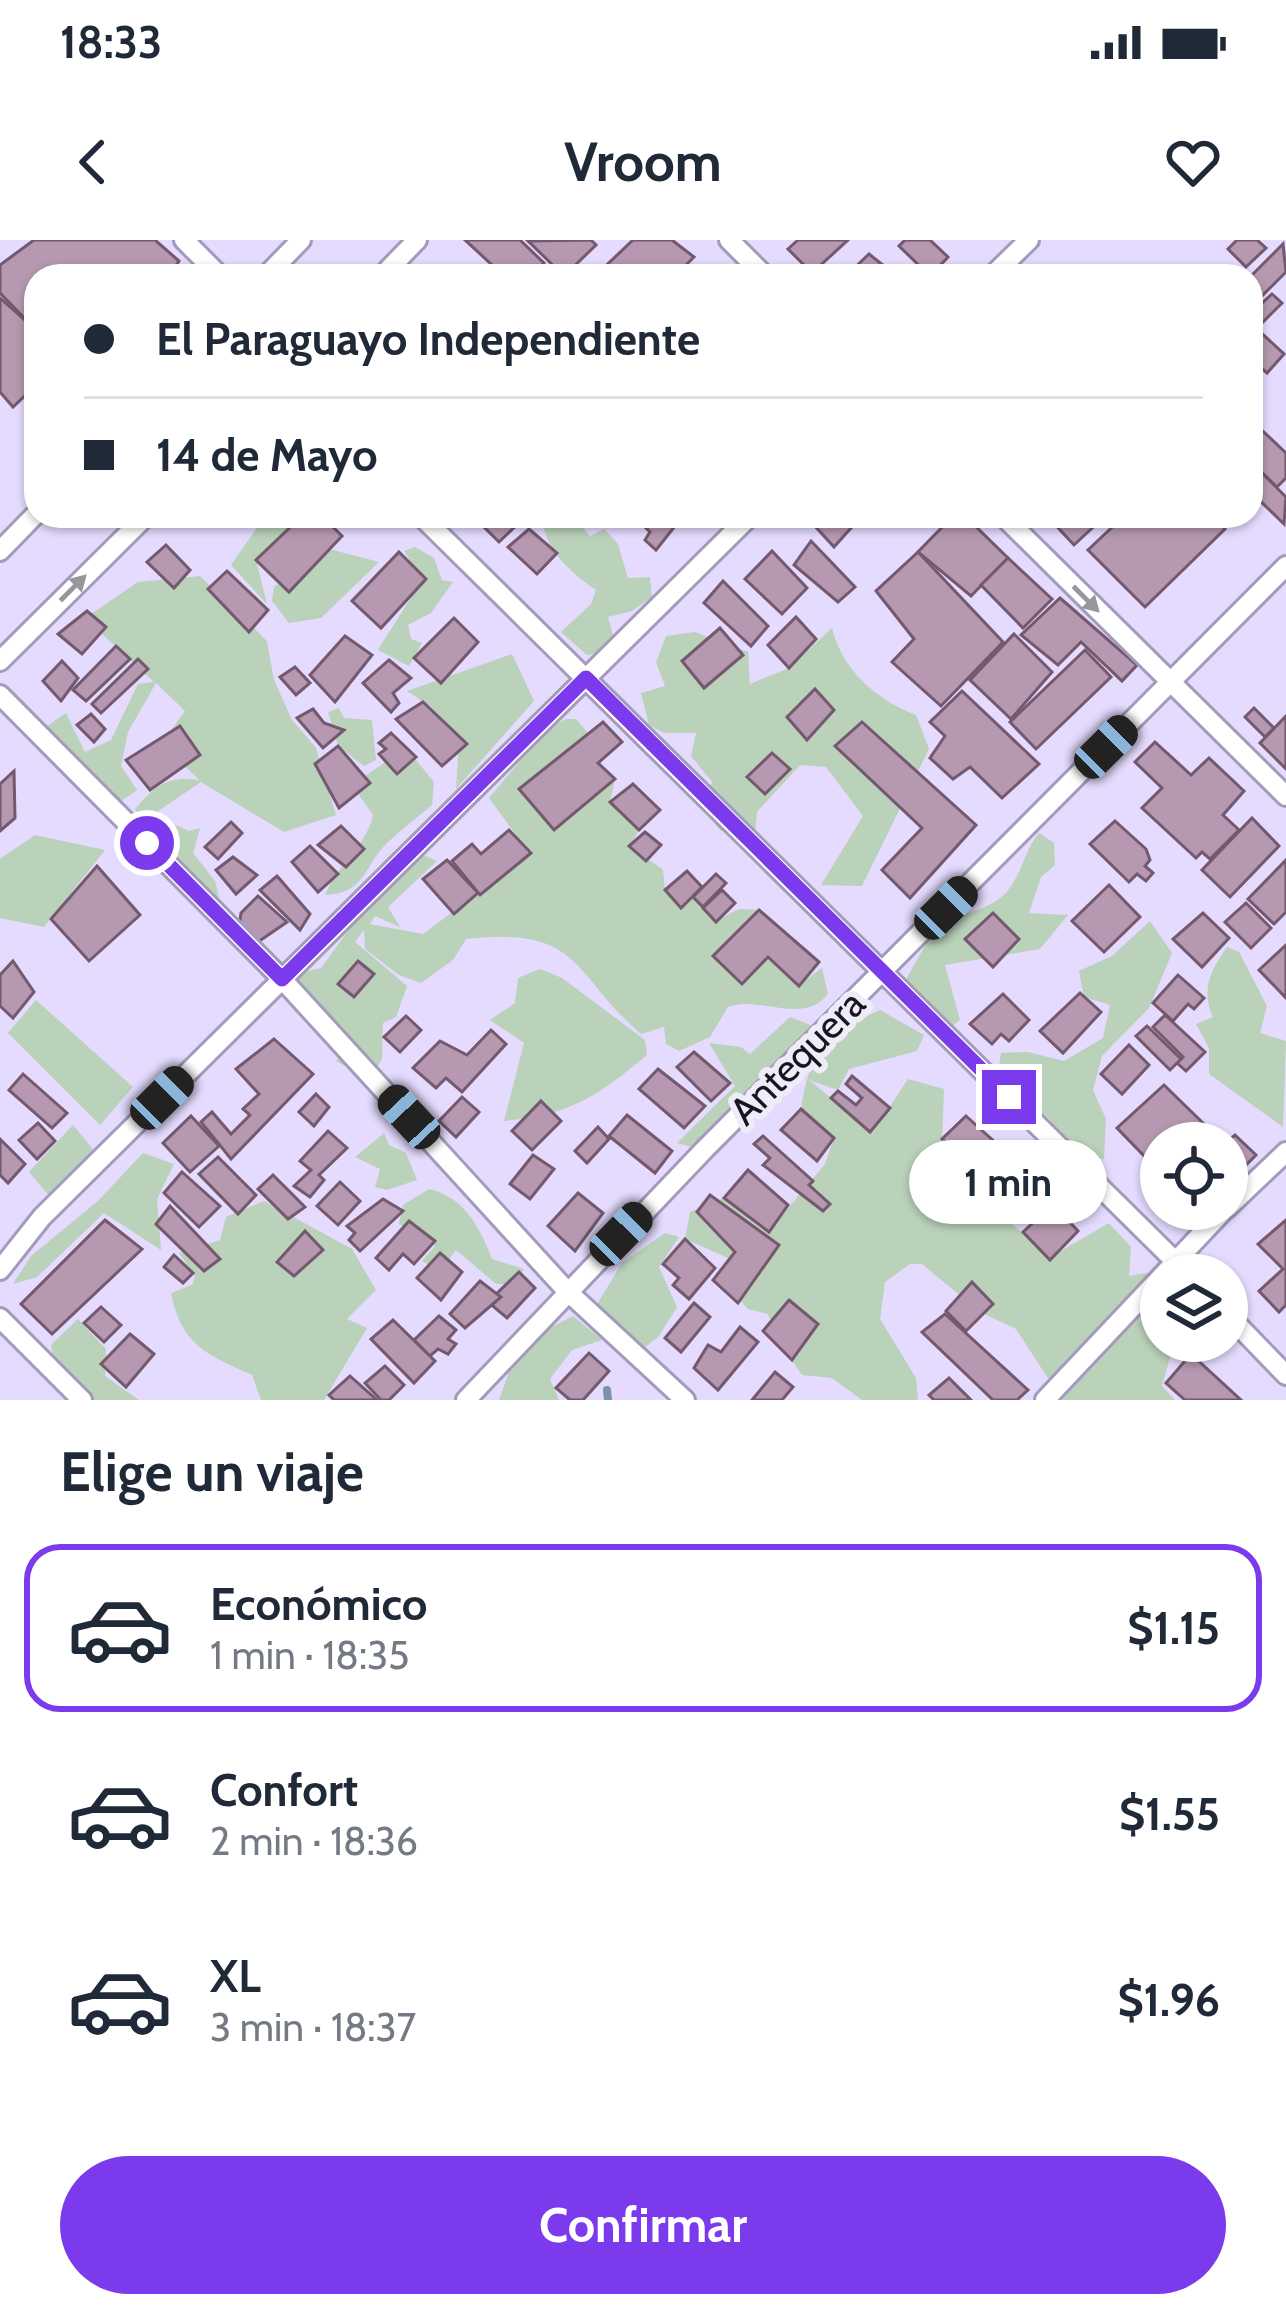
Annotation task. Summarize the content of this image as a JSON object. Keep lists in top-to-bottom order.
{
  "streets": {
    "street": ["Antequera"]
  },
  "page": {
    "status": "18:33",
    "header": "Vroom",
    "banner": ["El Paraguayo Independiente", "14 de Mayo"],
    "bubble": "1 min",
    "heading": "Elige un viaje",
    "list": [
      {
        "name": "Económico",
        "note": "1 min · 18:35",
        "value": "$1.15"
      },
      {
        "name": "Confort",
        "note": "2 min · 18:36",
        "value": "$1.55"
      },
      {
        "name": "XL",
        "note": "3 min · 18:37",
        "value": "$1.96"
      }
    ],
    "buttons": "Confirmar"
  }
}
